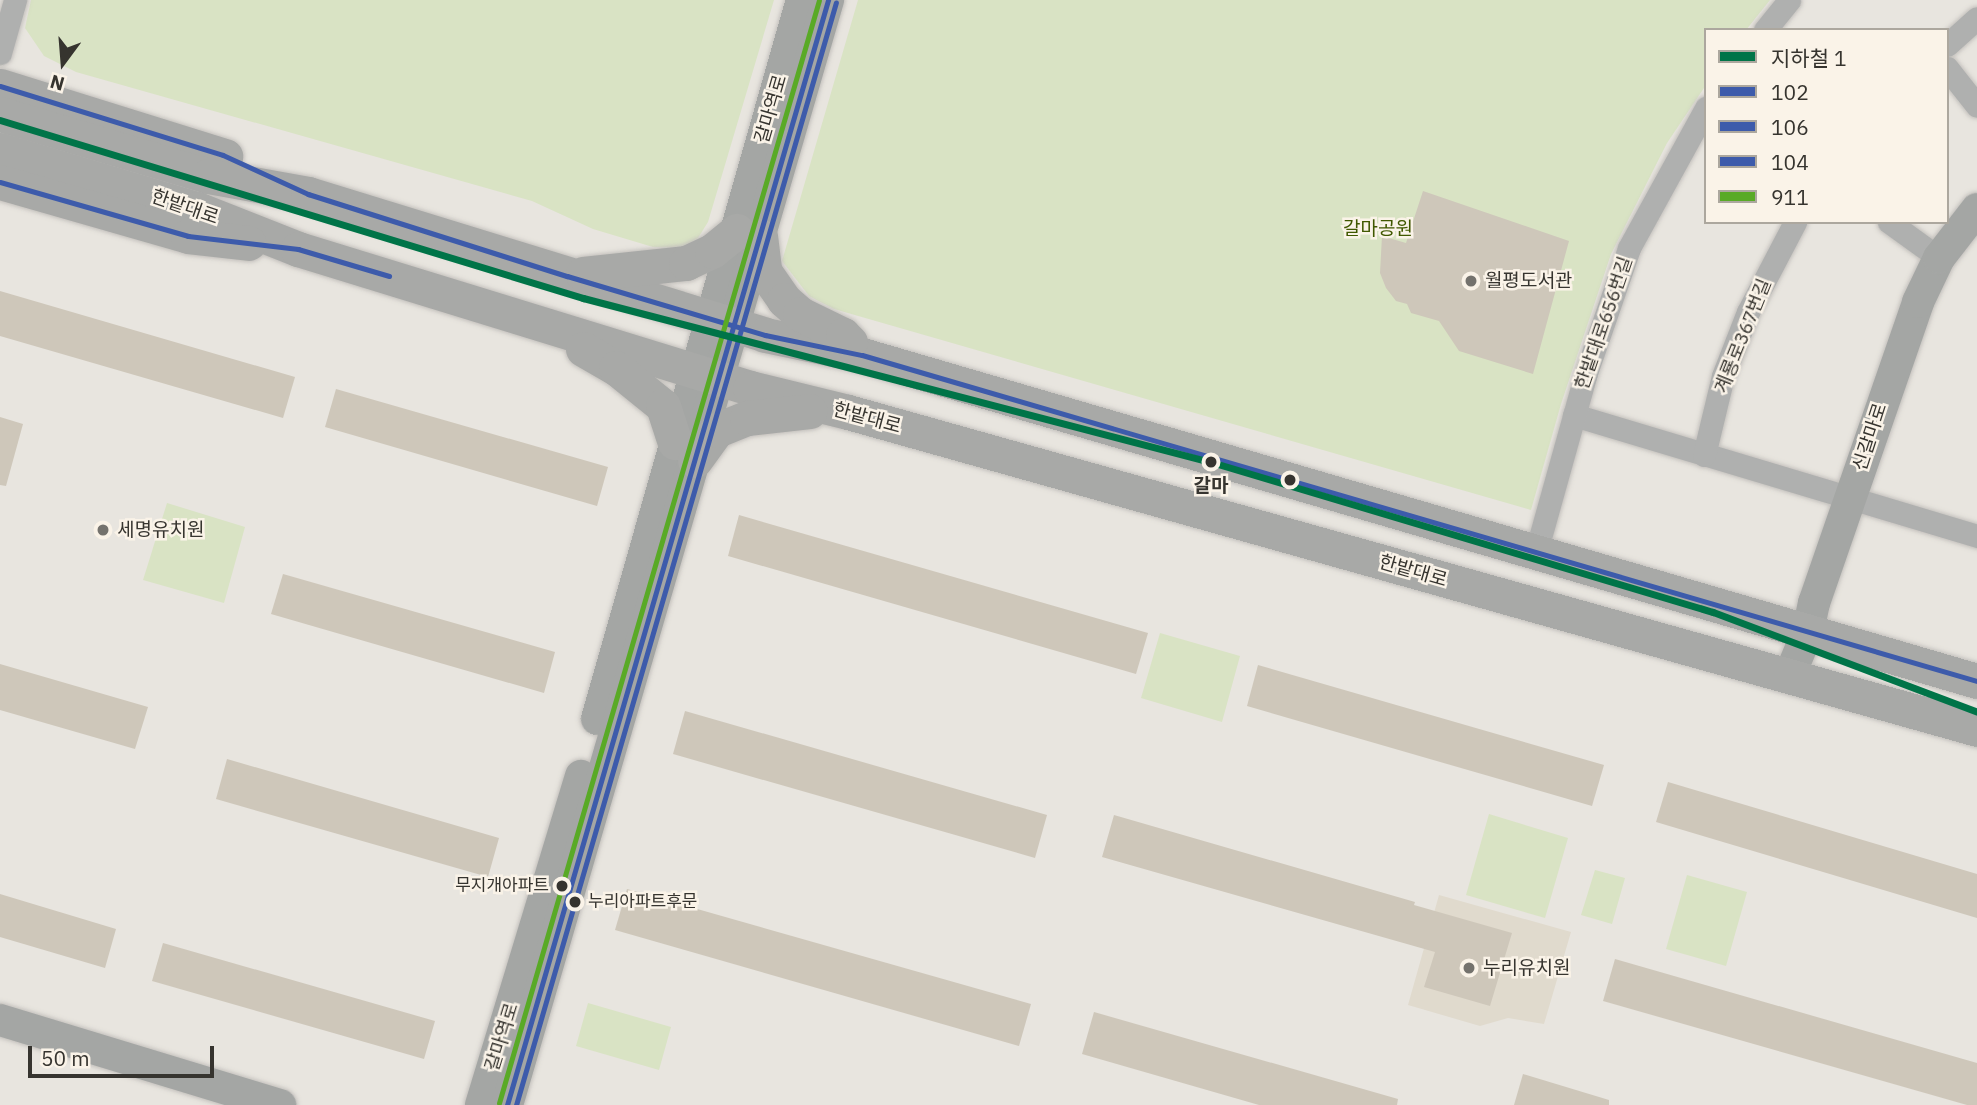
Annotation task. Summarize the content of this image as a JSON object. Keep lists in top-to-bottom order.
{
  "streets": {
    "main road": ["갈마역로", "한밭대로", "신갈마로"],
    "street": ["한밭대로656번길", "계룡로367번길"]
  },
  "crossings": [
    ["갈마역로", "한밭대로"],
    ["한밭대로", "한밭대로656번길"],
    ["한밭대로", "신갈마로"]
  ],
  "parks": ["갈마공원"],
  "places": [
    "월평도서관",
    "갈마",
    "세명유치원",
    "무지개아파트",
    "누리아파트후문",
    "누리유치원"
  ],
  "lines": [
    "transit line 106",
    "transit line 911",
    "transit line 104",
    "transit line 102",
    "metro line 1"
  ],
  "legend": [
    "지하철 1",
    "102",
    "106",
    "104",
    "911"
  ],
  "scale_bar": "50 m",
  "north": "bottom"
}
